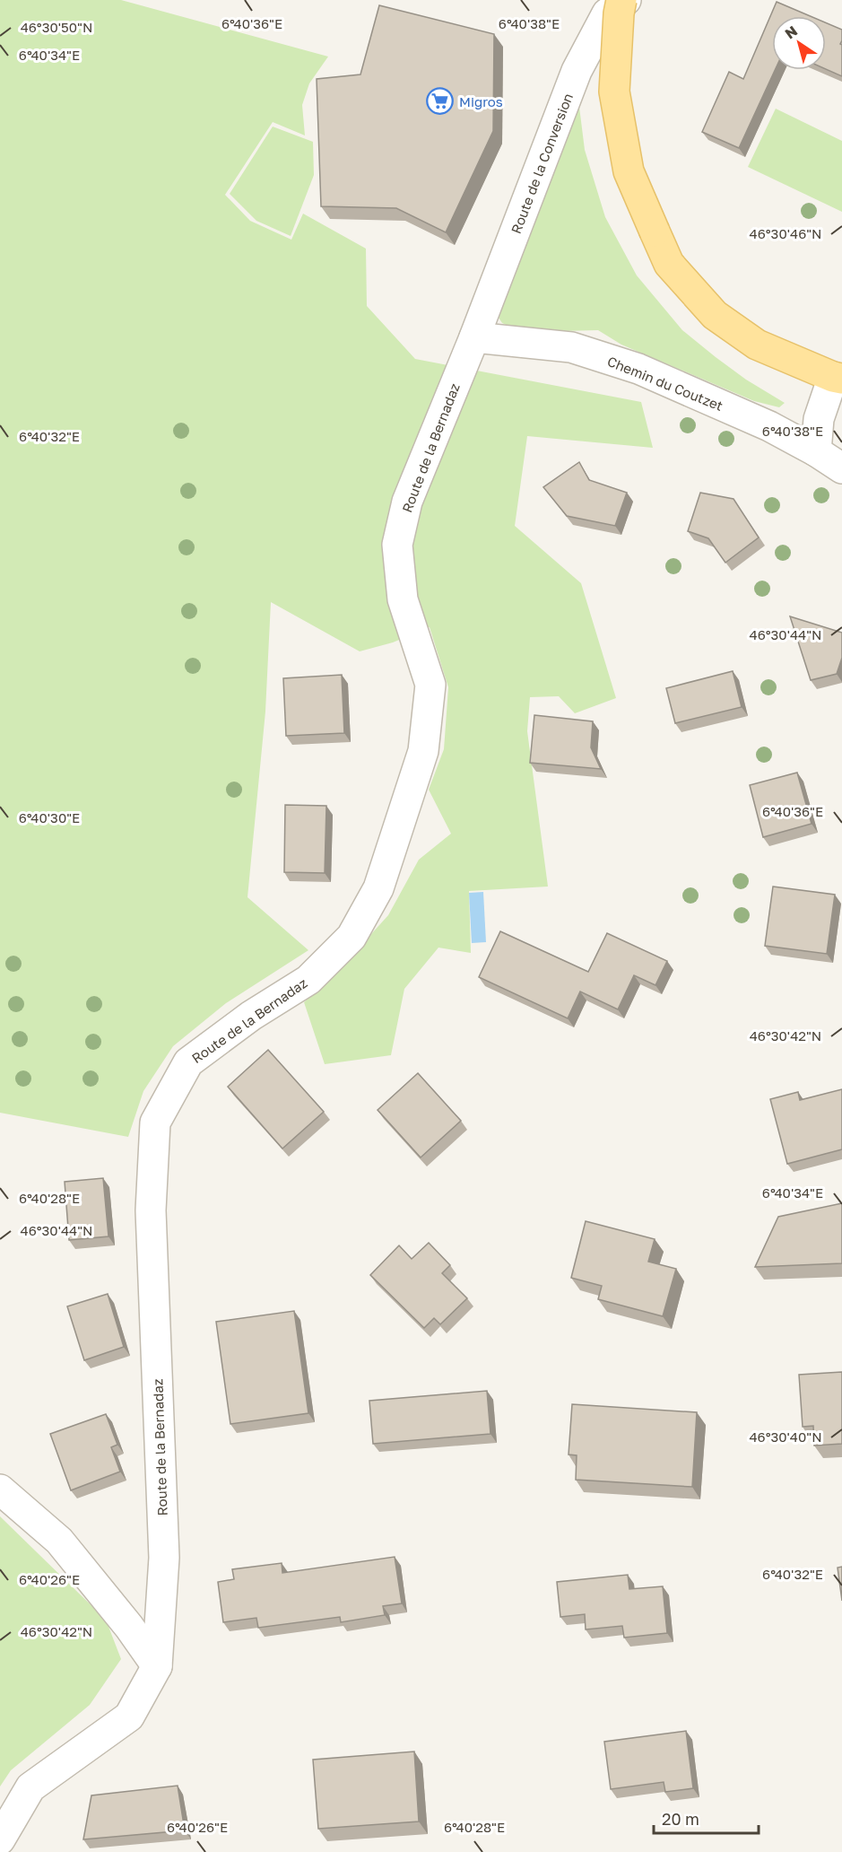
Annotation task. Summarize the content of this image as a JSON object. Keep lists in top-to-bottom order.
{
  "streets": {
    "street": ["Route de la Conversion", "Chemin du Coutzet", "Route de la Bernadaz"]
  },
  "crossings": [
    ["Route de la Conversion", "Chemin du Coutzet"],
    ["Route de la Conversion", "Route de la Bernadaz"],
    ["Chemin du Coutzet", "Route de la Bernadaz"]
  ],
  "places": {
    "supermarket": ["Migros"]
  },
  "scale_bar": "20 m",
  "north": "top left",
  "coordinates": [
    "6°40'36\"E",
    "6°40'38\"E",
    "46°30'50\"N",
    "6°40'34\"E",
    "46°30'46\"N",
    "6°40'32\"E",
    "46°30'44\"N",
    "6°40'30\"E",
    "46°30'42\"N",
    "6°40'28\"E",
    "46°30'40\"N",
    "6°40'26\"E"
  ]
}
